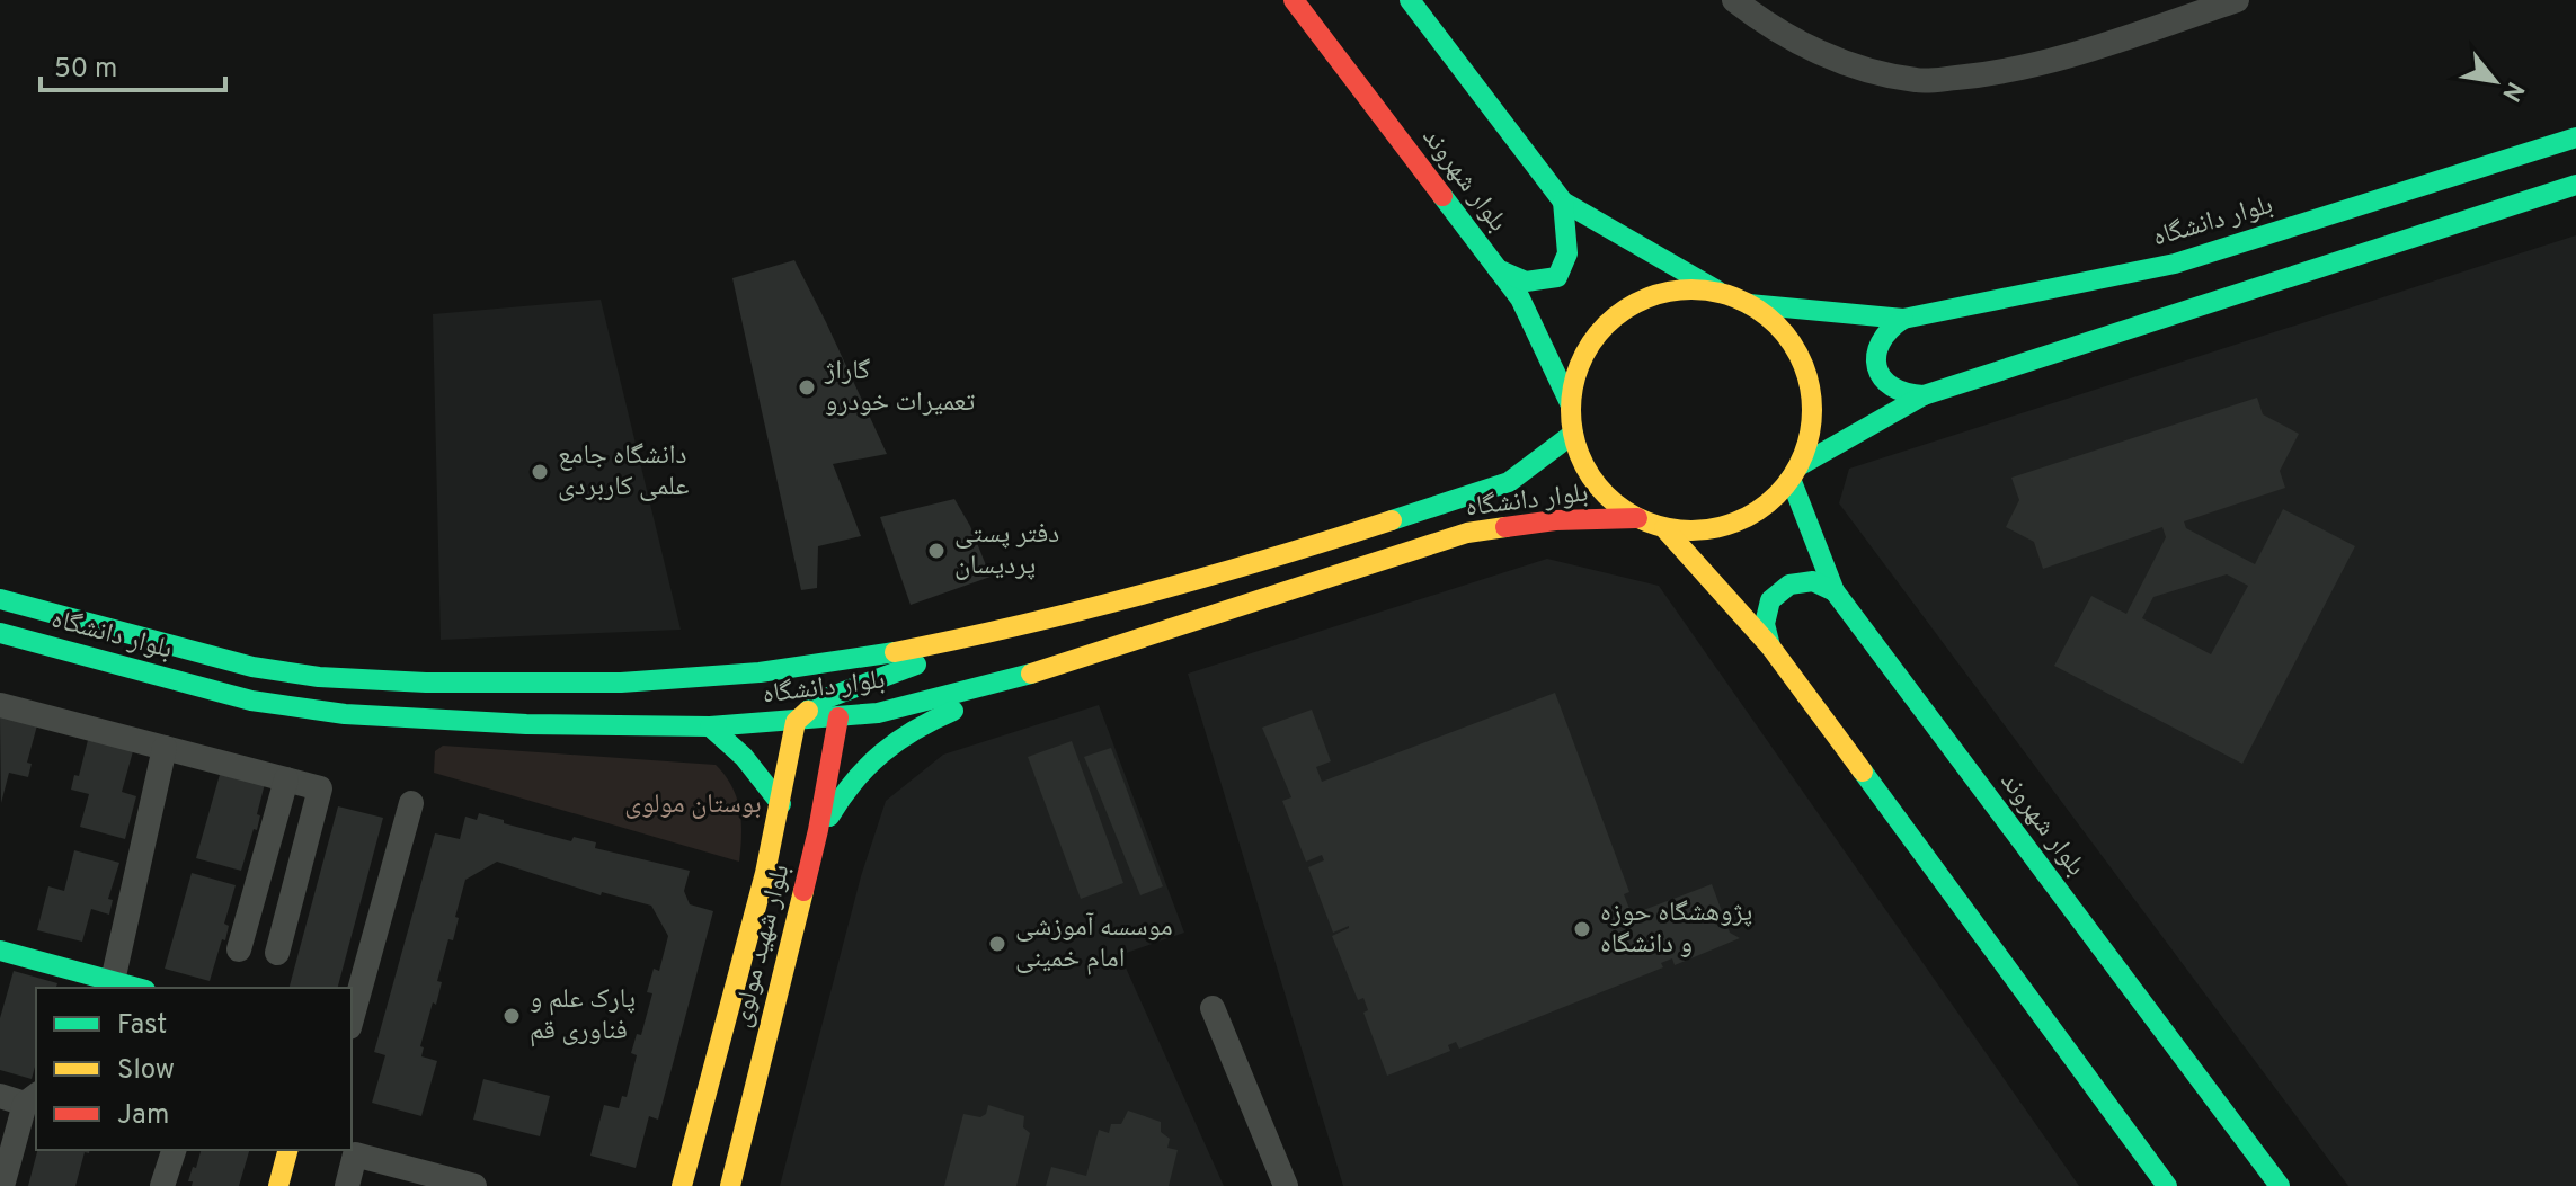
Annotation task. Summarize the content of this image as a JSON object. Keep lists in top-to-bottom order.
{
  "streets": {
    "main road": ["بلوار شهروند", "بلوار دانشگاه", "بلوار شهید مولوی"]
  },
  "crossings": [
    ["بلوار شهروند", "بلوار دانشگاه"],
    ["بلوار دانشگاه", "بلوار شهید مولوی"]
  ],
  "parks": ["بوستان مولوی"],
  "places": [
    "گاراژ تعمیرات خودرو",
    "دانشگاه جامع علمی کاربردی",
    "دفتر پستی پردیسان",
    "پژوهشگاه حوزه و دانشگاه",
    "موسسه آموزشی امام خمینی",
    "پارک علم و فناوری قم"
  ],
  "legend": ["Fast", "Slow", "Jam"],
  "scale_bar": "50 m",
  "north": "bottom right"
}
